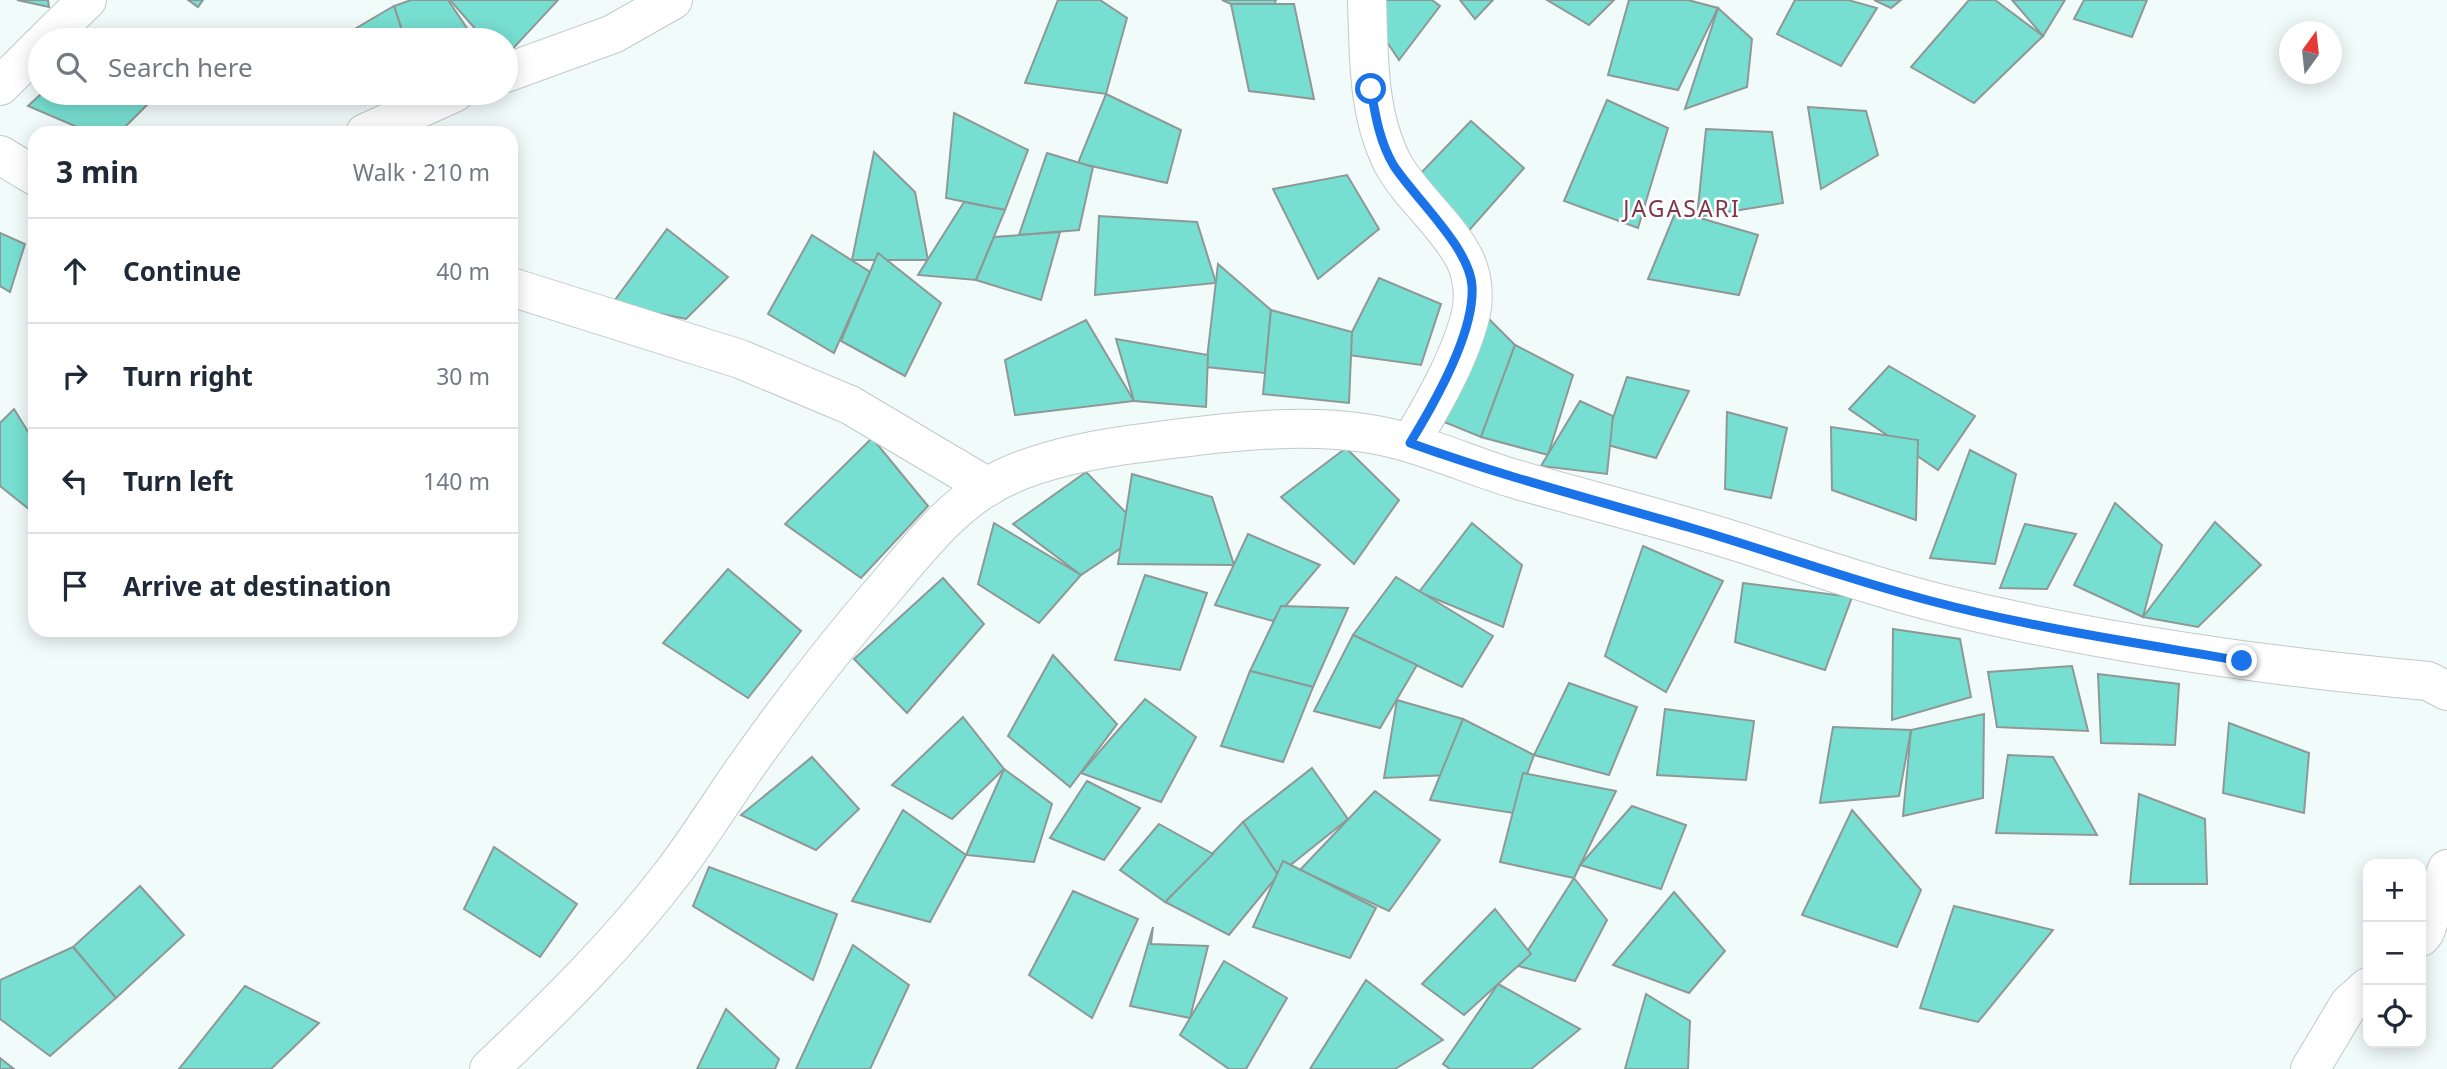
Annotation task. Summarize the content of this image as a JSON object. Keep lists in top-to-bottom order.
{
  "districts": ["JAGASARI"],
  "north": "top",
  "page": {
    "search": "Search here",
    "heading": ["3 min", "Walk · 210 m"],
    "list": [
      ["Continue", "40 m"],
      ["Turn right", "30 m"],
      ["Turn left", "140 m"],
      "Arrive at destination"
    ],
    "map_buttons": ["+", "−"]
  }
}
